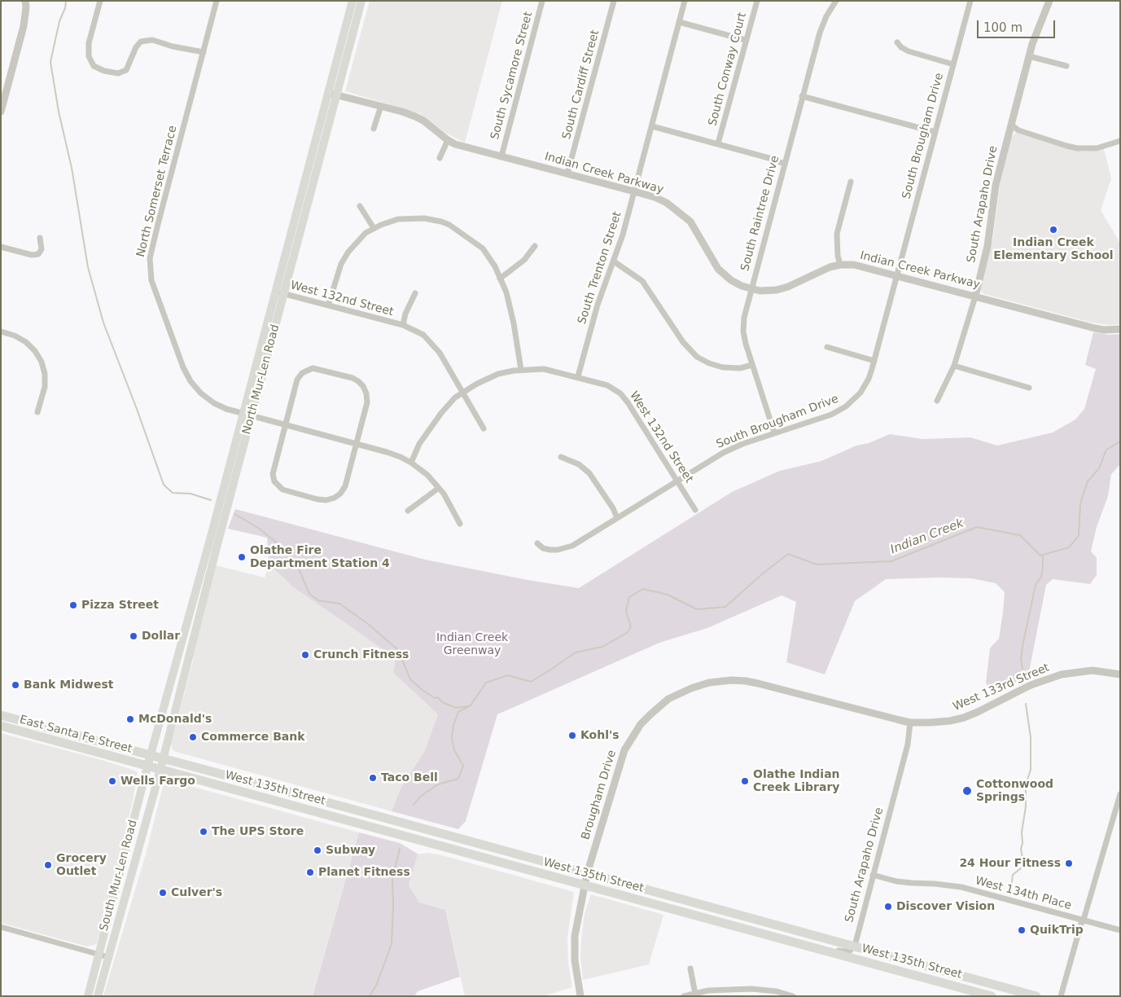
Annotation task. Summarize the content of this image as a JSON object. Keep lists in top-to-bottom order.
{
  "streets": {
    "main road": [
      "North Mur-Len Road",
      "East Santa Fe Street",
      "West 135th Street",
      "South Mur-Len Road"
    ],
    "street": [
      "South Conway Court",
      "South Sycamore Street",
      "South Cardiff Street",
      "South Brougham Drive",
      "Indian Creek Parkway",
      "North Somerset Terrace",
      "South Arapaho Drive",
      "South Raintree Drive",
      "South Trenton Street",
      "West 132nd Street",
      "West 133rd Street",
      "Brougham Drive",
      "West 134th Place"
    ]
  },
  "crossings": [
    ["South Sycamore Street", "Indian Creek Parkway"],
    ["South Cardiff Street", "Indian Creek Parkway"],
    ["South Brougham Drive", "Indian Creek Parkway"],
    ["South Brougham Drive", "South Raintree Drive"],
    ["South Brougham Drive", "West 132nd Street"],
    ["Indian Creek Parkway", "South Arapaho Drive"],
    ["Indian Creek Parkway", "South Raintree Drive"],
    ["Indian Creek Parkway", "South Trenton Street"],
    ["Indian Creek Parkway", "North Mur-Len Road"],
    ["North Somerset Terrace", "North Mur-Len Road"],
    ["South Arapaho Drive", "West 133rd Street"],
    ["South Arapaho Drive", "West 135th Street"],
    ["South Arapaho Drive", "West 134th Place"],
    ["South Trenton Street", "West 132nd Street"],
    ["West 132nd Street", "North Mur-Len Road"],
    ["North Mur-Len Road", "East Santa Fe Street"],
    ["North Mur-Len Road", "West 135th Street"],
    ["North Mur-Len Road", "South Mur-Len Road"],
    ["West 133rd Street", "Brougham Drive"],
    ["East Santa Fe Street", "West 135th Street"],
    ["East Santa Fe Street", "South Mur-Len Road"],
    ["West 135th Street", "Brougham Drive"],
    ["West 135th Street", "South Mur-Len Road"]
  ],
  "water": ["Indian Creek"],
  "parks": ["Indian Creek Greenway"],
  "places": [
    "Indian Creek Elementary School",
    "Olathe Fire Department Station 4",
    "Pizza Street",
    "Dollar",
    "Crunch Fitness",
    "Bank Midwest",
    "McDonald's",
    "Kohl's",
    "Commerce Bank",
    "Taco Bell",
    "Wells Fargo",
    "Olathe Indian Creek Library",
    "Cottonwood Springs",
    "The UPS Store",
    "Subway",
    "24 Hour Fitness",
    "Grocery Outlet",
    "Planet Fitness",
    "Culver's",
    "Discover Vision",
    "QuikTrip"
  ],
  "scale_bar": "100 m"
}
